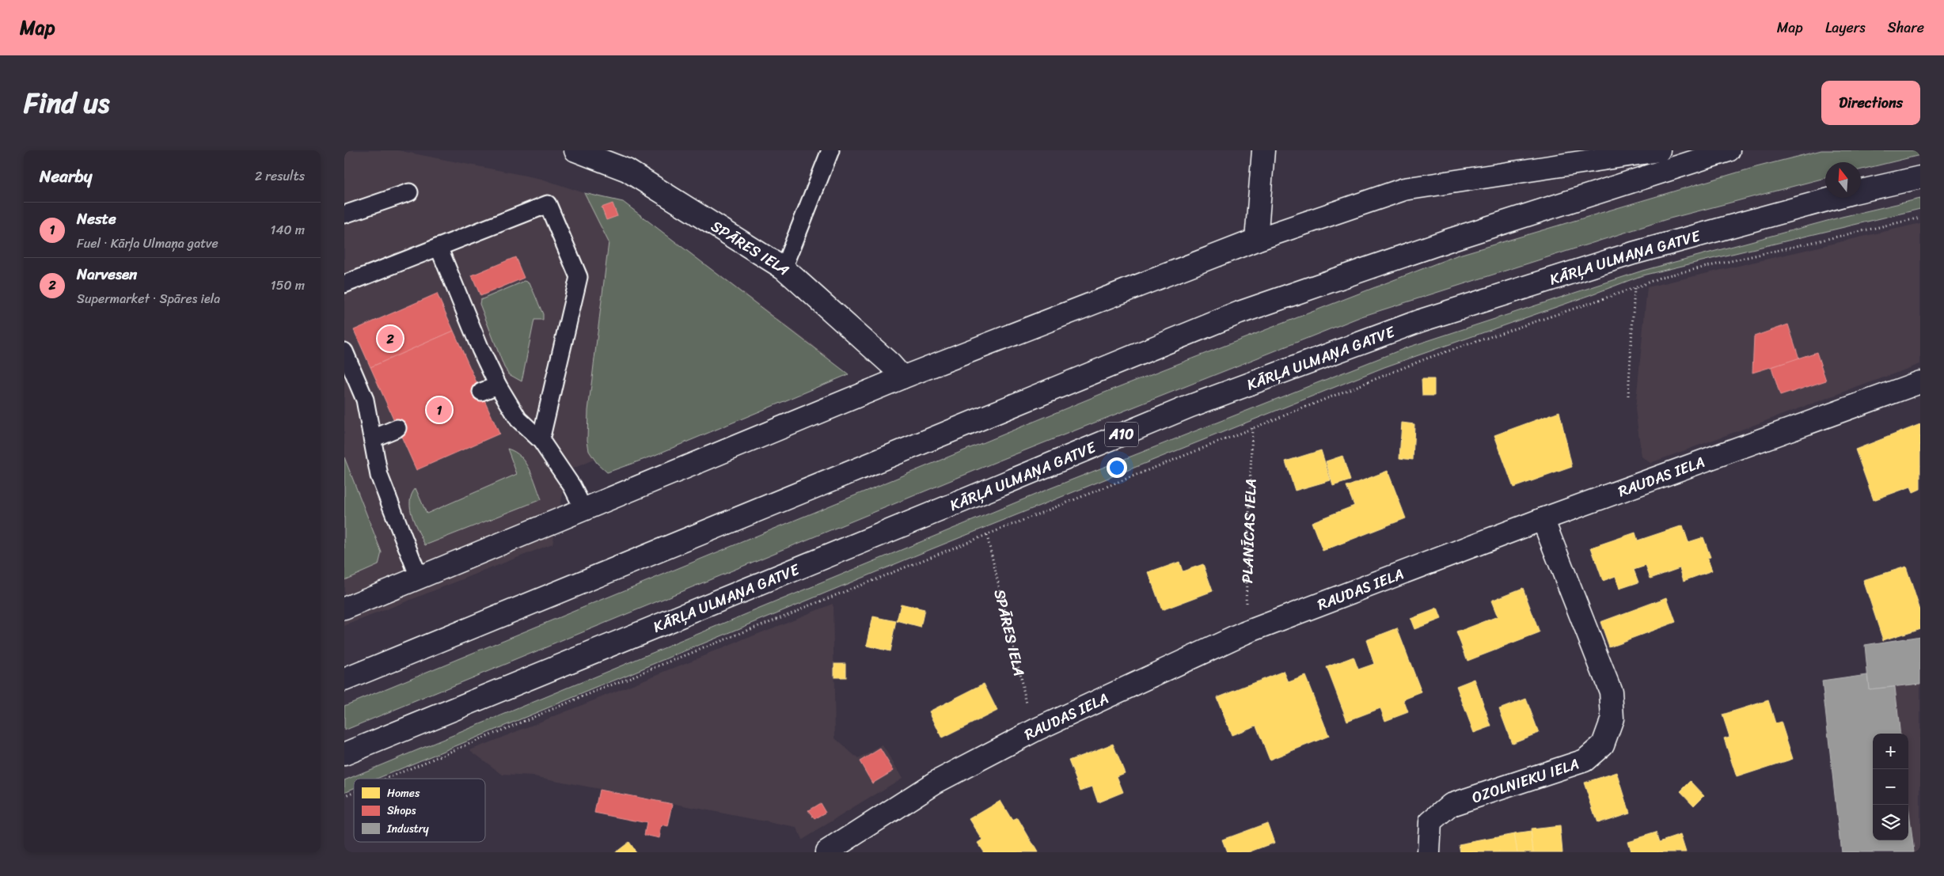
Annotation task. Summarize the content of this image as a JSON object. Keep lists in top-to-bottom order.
{
  "streets": {
    "main road": [
      "SPĀRES IELA",
      "KĀRĻA ULMAŅA GATVE",
      "A10",
      "RAUDAS IELA",
      "OZOLNIEKU IELA"
    ],
    "path": ["PLANĪCAS IELA"]
  },
  "crossings": [
    ["SPĀRES IELA", "RAUDAS IELA"],
    ["RAUDAS IELA", "PLANĪCAS IELA"],
    ["RAUDAS IELA", "OZOLNIEKU IELA"]
  ],
  "legend": ["Homes", "Shops", "Industry"],
  "north": "top",
  "page": {
    "header": "Map",
    "nav": ["Map", "Layers", "Share"],
    "title": "Find us",
    "buttons": "Directions",
    "heading": ["Nearby", "2 results"],
    "list": [
      {
        "mark": "1",
        "name": "Neste",
        "note": "Fuel · Kārļa Ulmaņa gatve",
        "value": "140 m"
      },
      {
        "mark": "2",
        "name": "Narvesen",
        "note": "Supermarket · Spāres iela",
        "value": "150 m"
      }
    ],
    "pins": ["2", "1"],
    "map_buttons": ["+", "−"]
  }
}
